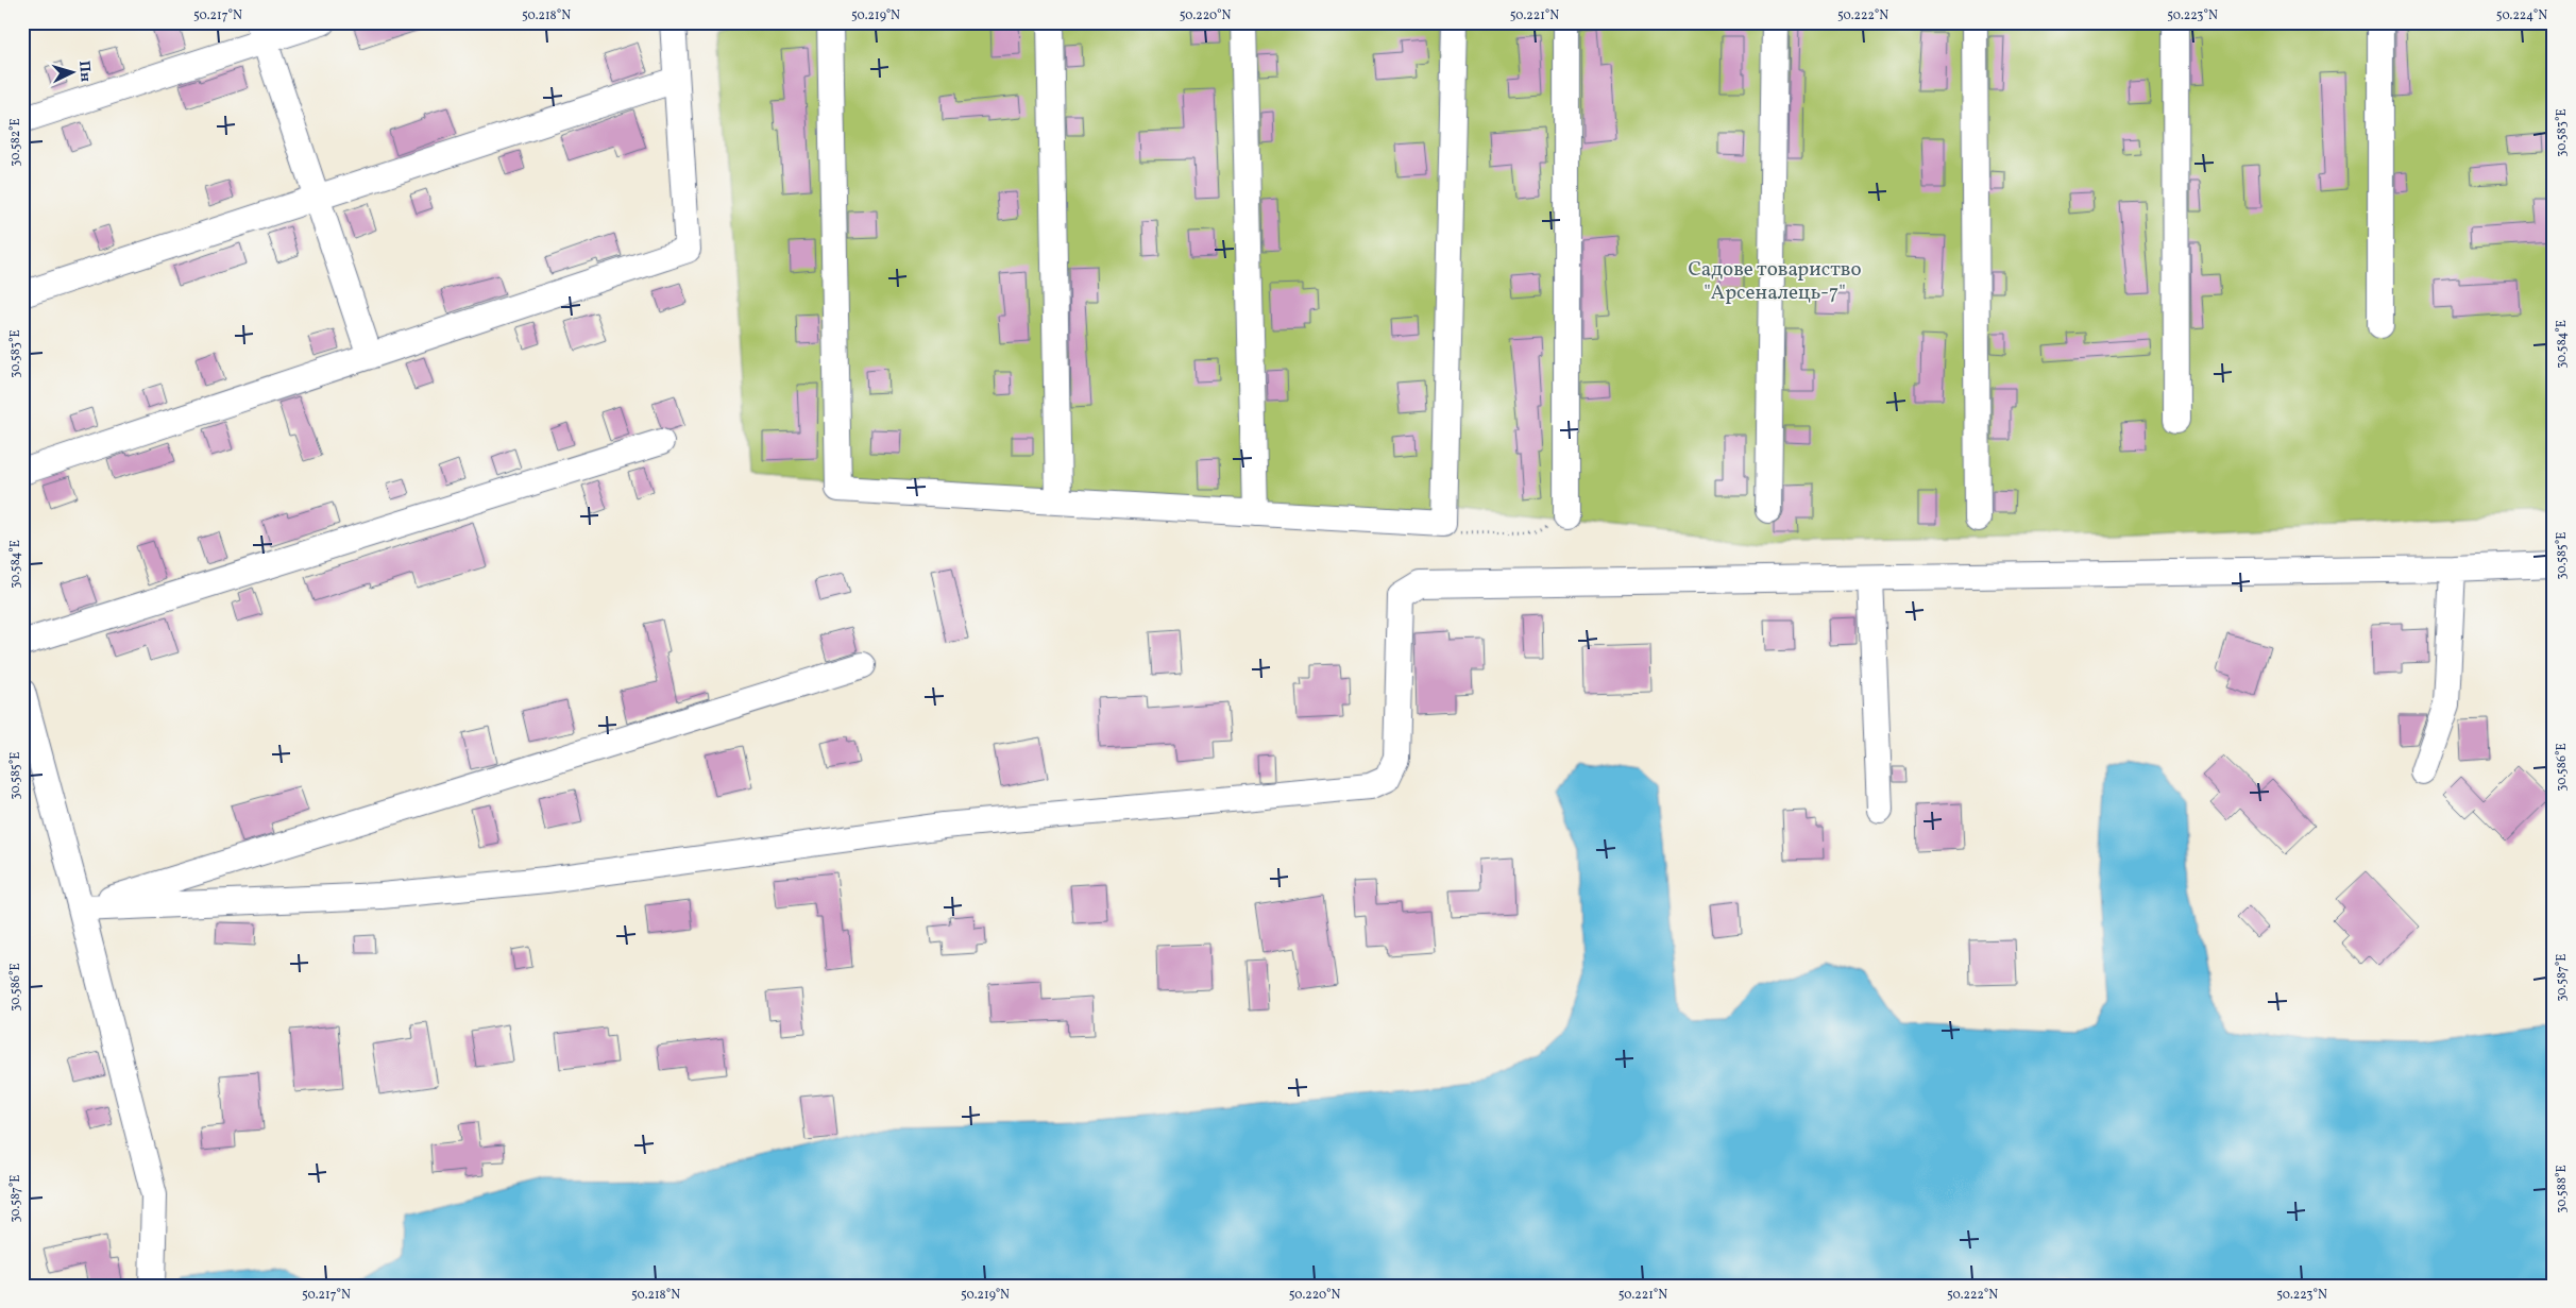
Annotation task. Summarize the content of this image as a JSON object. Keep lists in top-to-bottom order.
{
  "parks": ["Садове товариство \"Арсеналець-7\""],
  "north": "right",
  "coordinates": [
    "50.217°N",
    "50.218°N",
    "50.219°N",
    "50.220°N",
    "50.221°N",
    "50.222°N",
    "50.223°N",
    "50.224°N",
    "30.583°E",
    "30.582°E",
    "30.584°E",
    "30.585°E",
    "30.586°E",
    "30.587°E",
    "30.588°E"
  ]
}
